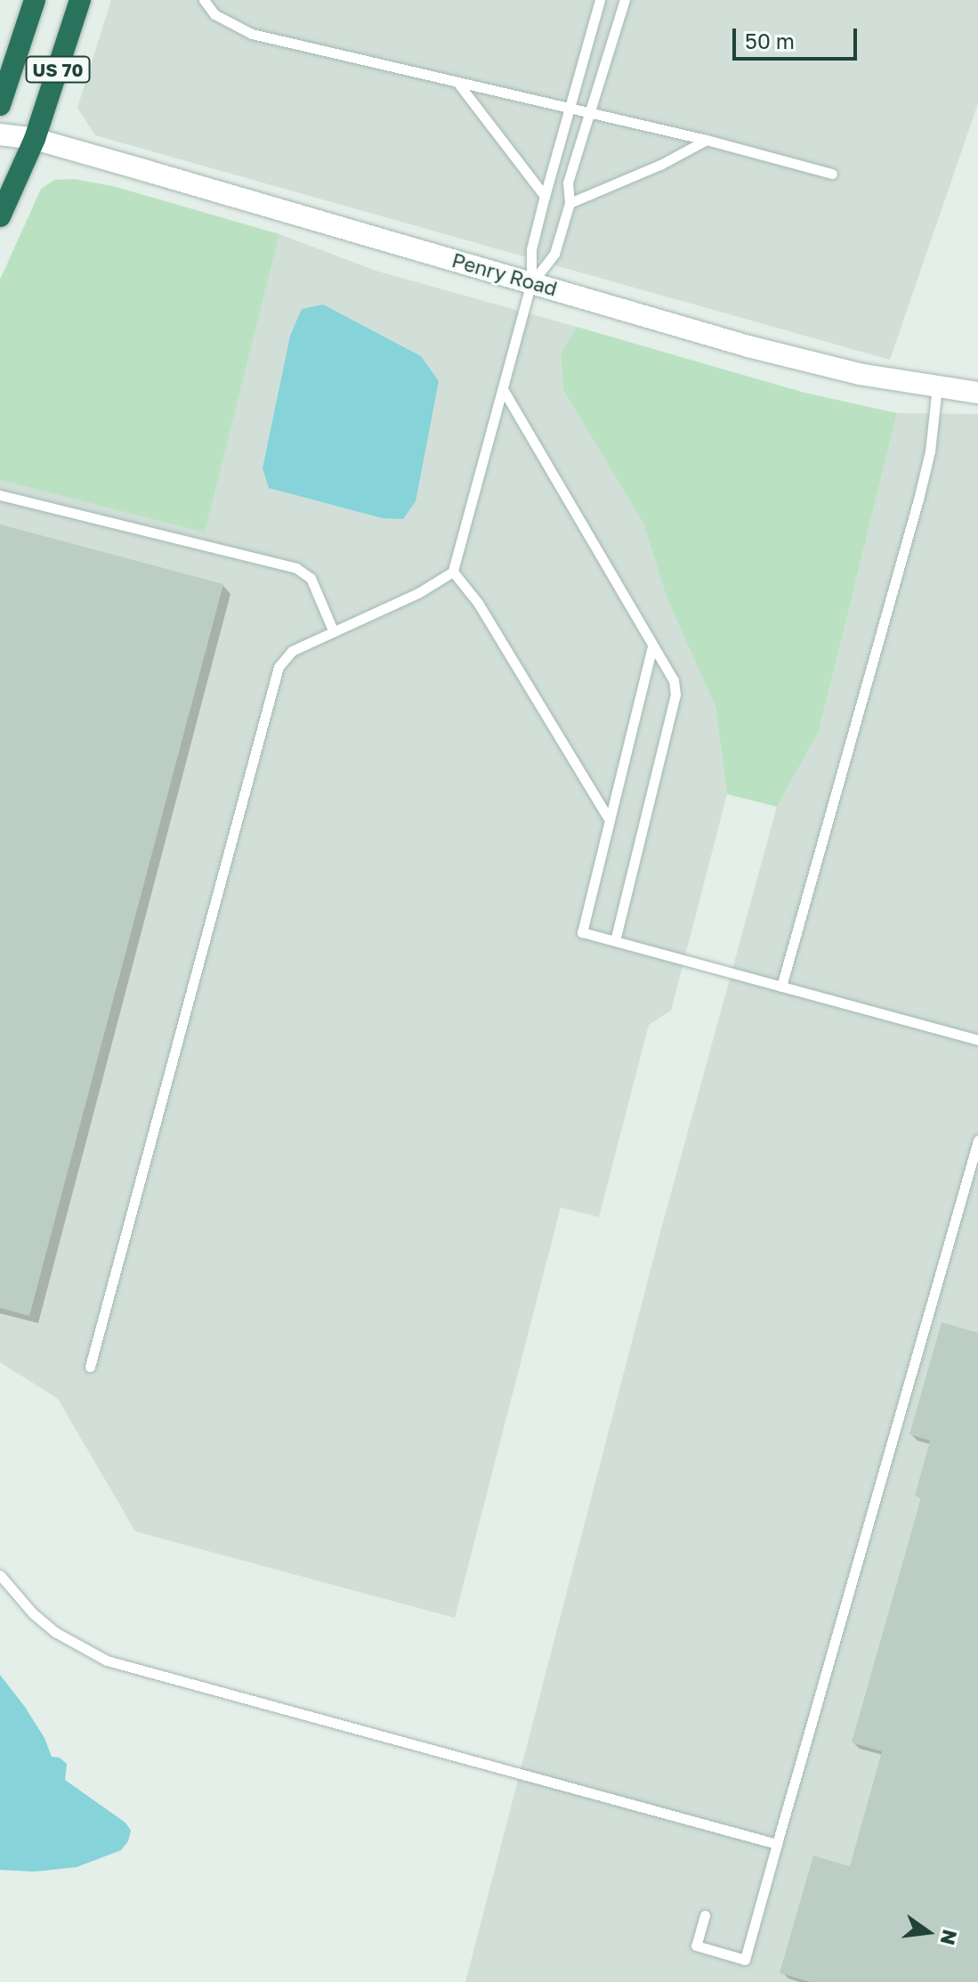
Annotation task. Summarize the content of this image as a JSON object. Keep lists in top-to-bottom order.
{
  "streets": {
    "highway": ["US 70"],
    "street": ["Penry Road"]
  },
  "crossings": [
    ["US 70", "Penry Road"]
  ],
  "scale_bar": "50 m",
  "north": "right"
}
